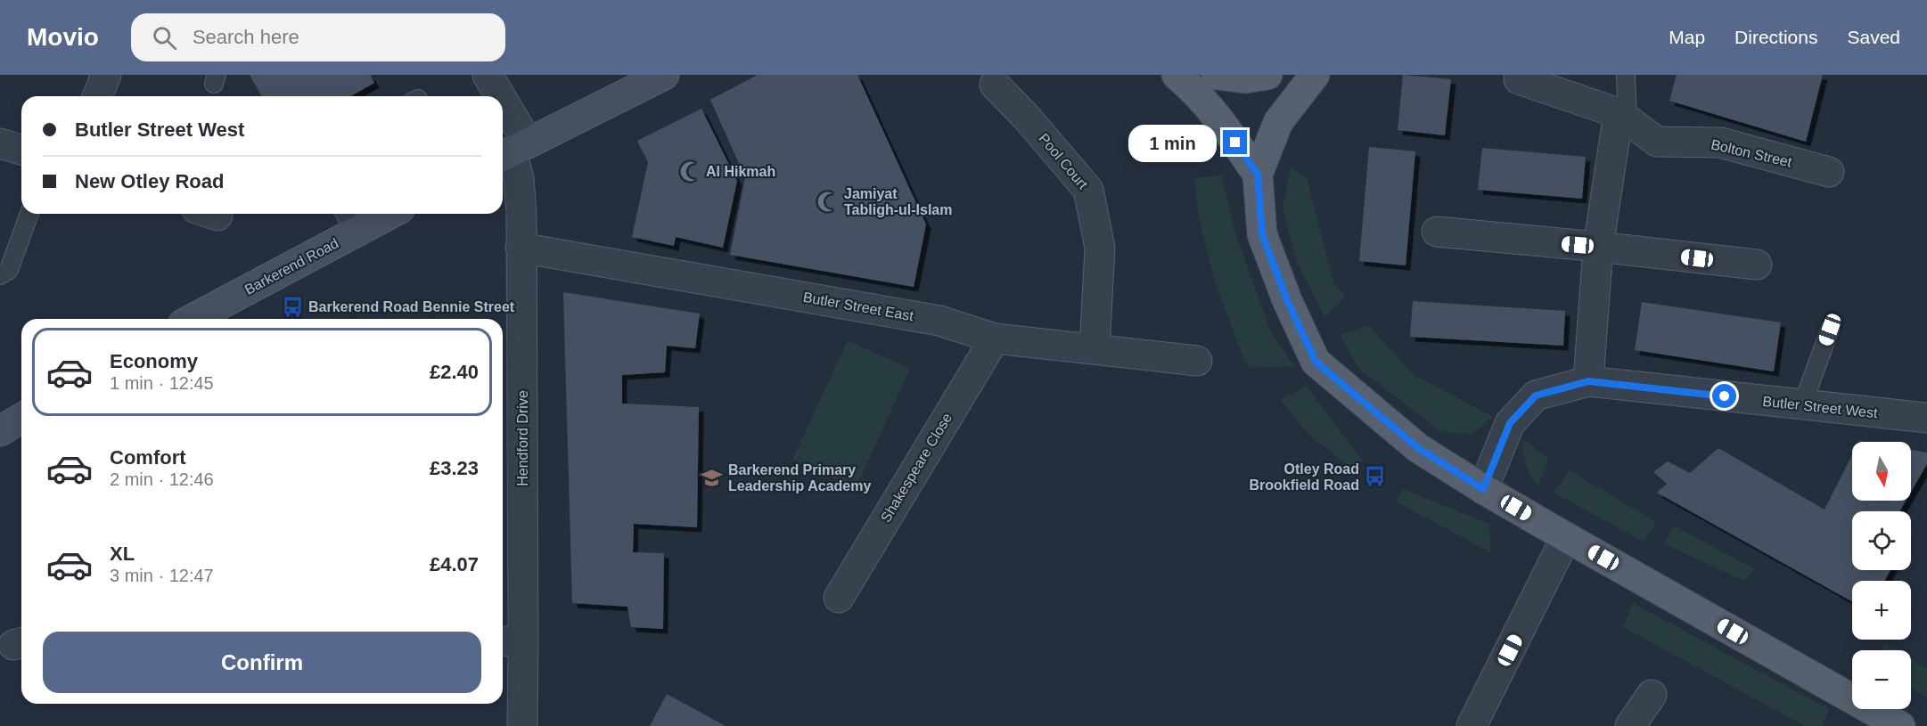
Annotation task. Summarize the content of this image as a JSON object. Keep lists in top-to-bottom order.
{
  "streets": {
    "main road": ["Barkerend Road"],
    "street": [
      "Bolton Street",
      "Pool Court",
      "Butler Street East",
      "Butler Street West",
      "Hendford Drive",
      "Shakespeare Close"
    ]
  },
  "crossings": [
    ["Pool Court", "Butler Street East"],
    ["Butler Street East", "Hendford Drive"],
    ["Butler Street East", "Shakespeare Close"]
  ],
  "places": {
    "mosque": ["Al Hikmah", "Jamiyat Tabligh-ul-Islam"],
    "bus stop": ["Barkerend Road Bennie Street", "Otley Road Brookfield Road"],
    "school or university": ["Barkerend Primary Leadership Academy"]
  },
  "north": "bottom",
  "page": {
    "header": "Movio",
    "search": "Search here",
    "nav": ["Map", "Directions", "Saved"],
    "banner": ["Butler Street West", "New Otley Road"],
    "bubble": "1 min",
    "list": [
      {
        "name": "Economy",
        "note": "1 min · 12:45",
        "value": "£2.40"
      },
      {
        "name": "Comfort",
        "note": "2 min · 12:46",
        "value": "£3.23"
      },
      {
        "name": "XL",
        "note": "3 min · 12:47",
        "value": "£4.07"
      }
    ],
    "map_buttons": ["+", "−"],
    "buttons": "Confirm"
  }
}
